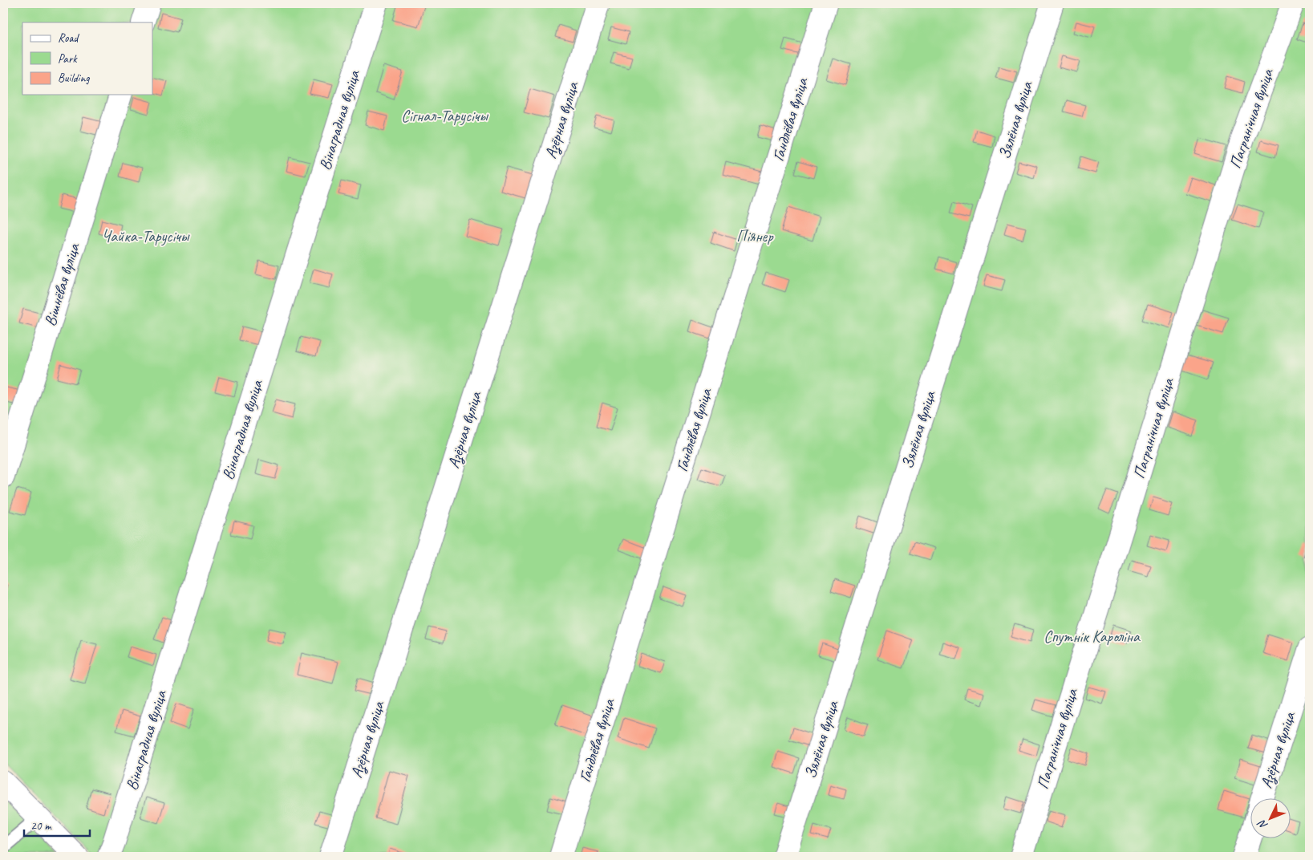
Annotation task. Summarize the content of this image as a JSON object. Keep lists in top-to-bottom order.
{
  "streets": {
    "street": [
      "Пагранічная вуліца",
      "Гандлёвая вуліца",
      "Вінаградная вуліца",
      "Азёрная вуліца",
      "Зялёная вуліца",
      "Вішнёвая вуліца"
    ]
  },
  "parks": [
    "Сігнал-Тарусічы",
    "Чайка-Тарусічы",
    "Піянер",
    "Спутнік Кароліна"
  ],
  "legend": ["Road", "Park", "Building"],
  "scale_bar": "20 m",
  "north": "bottom left"
}
